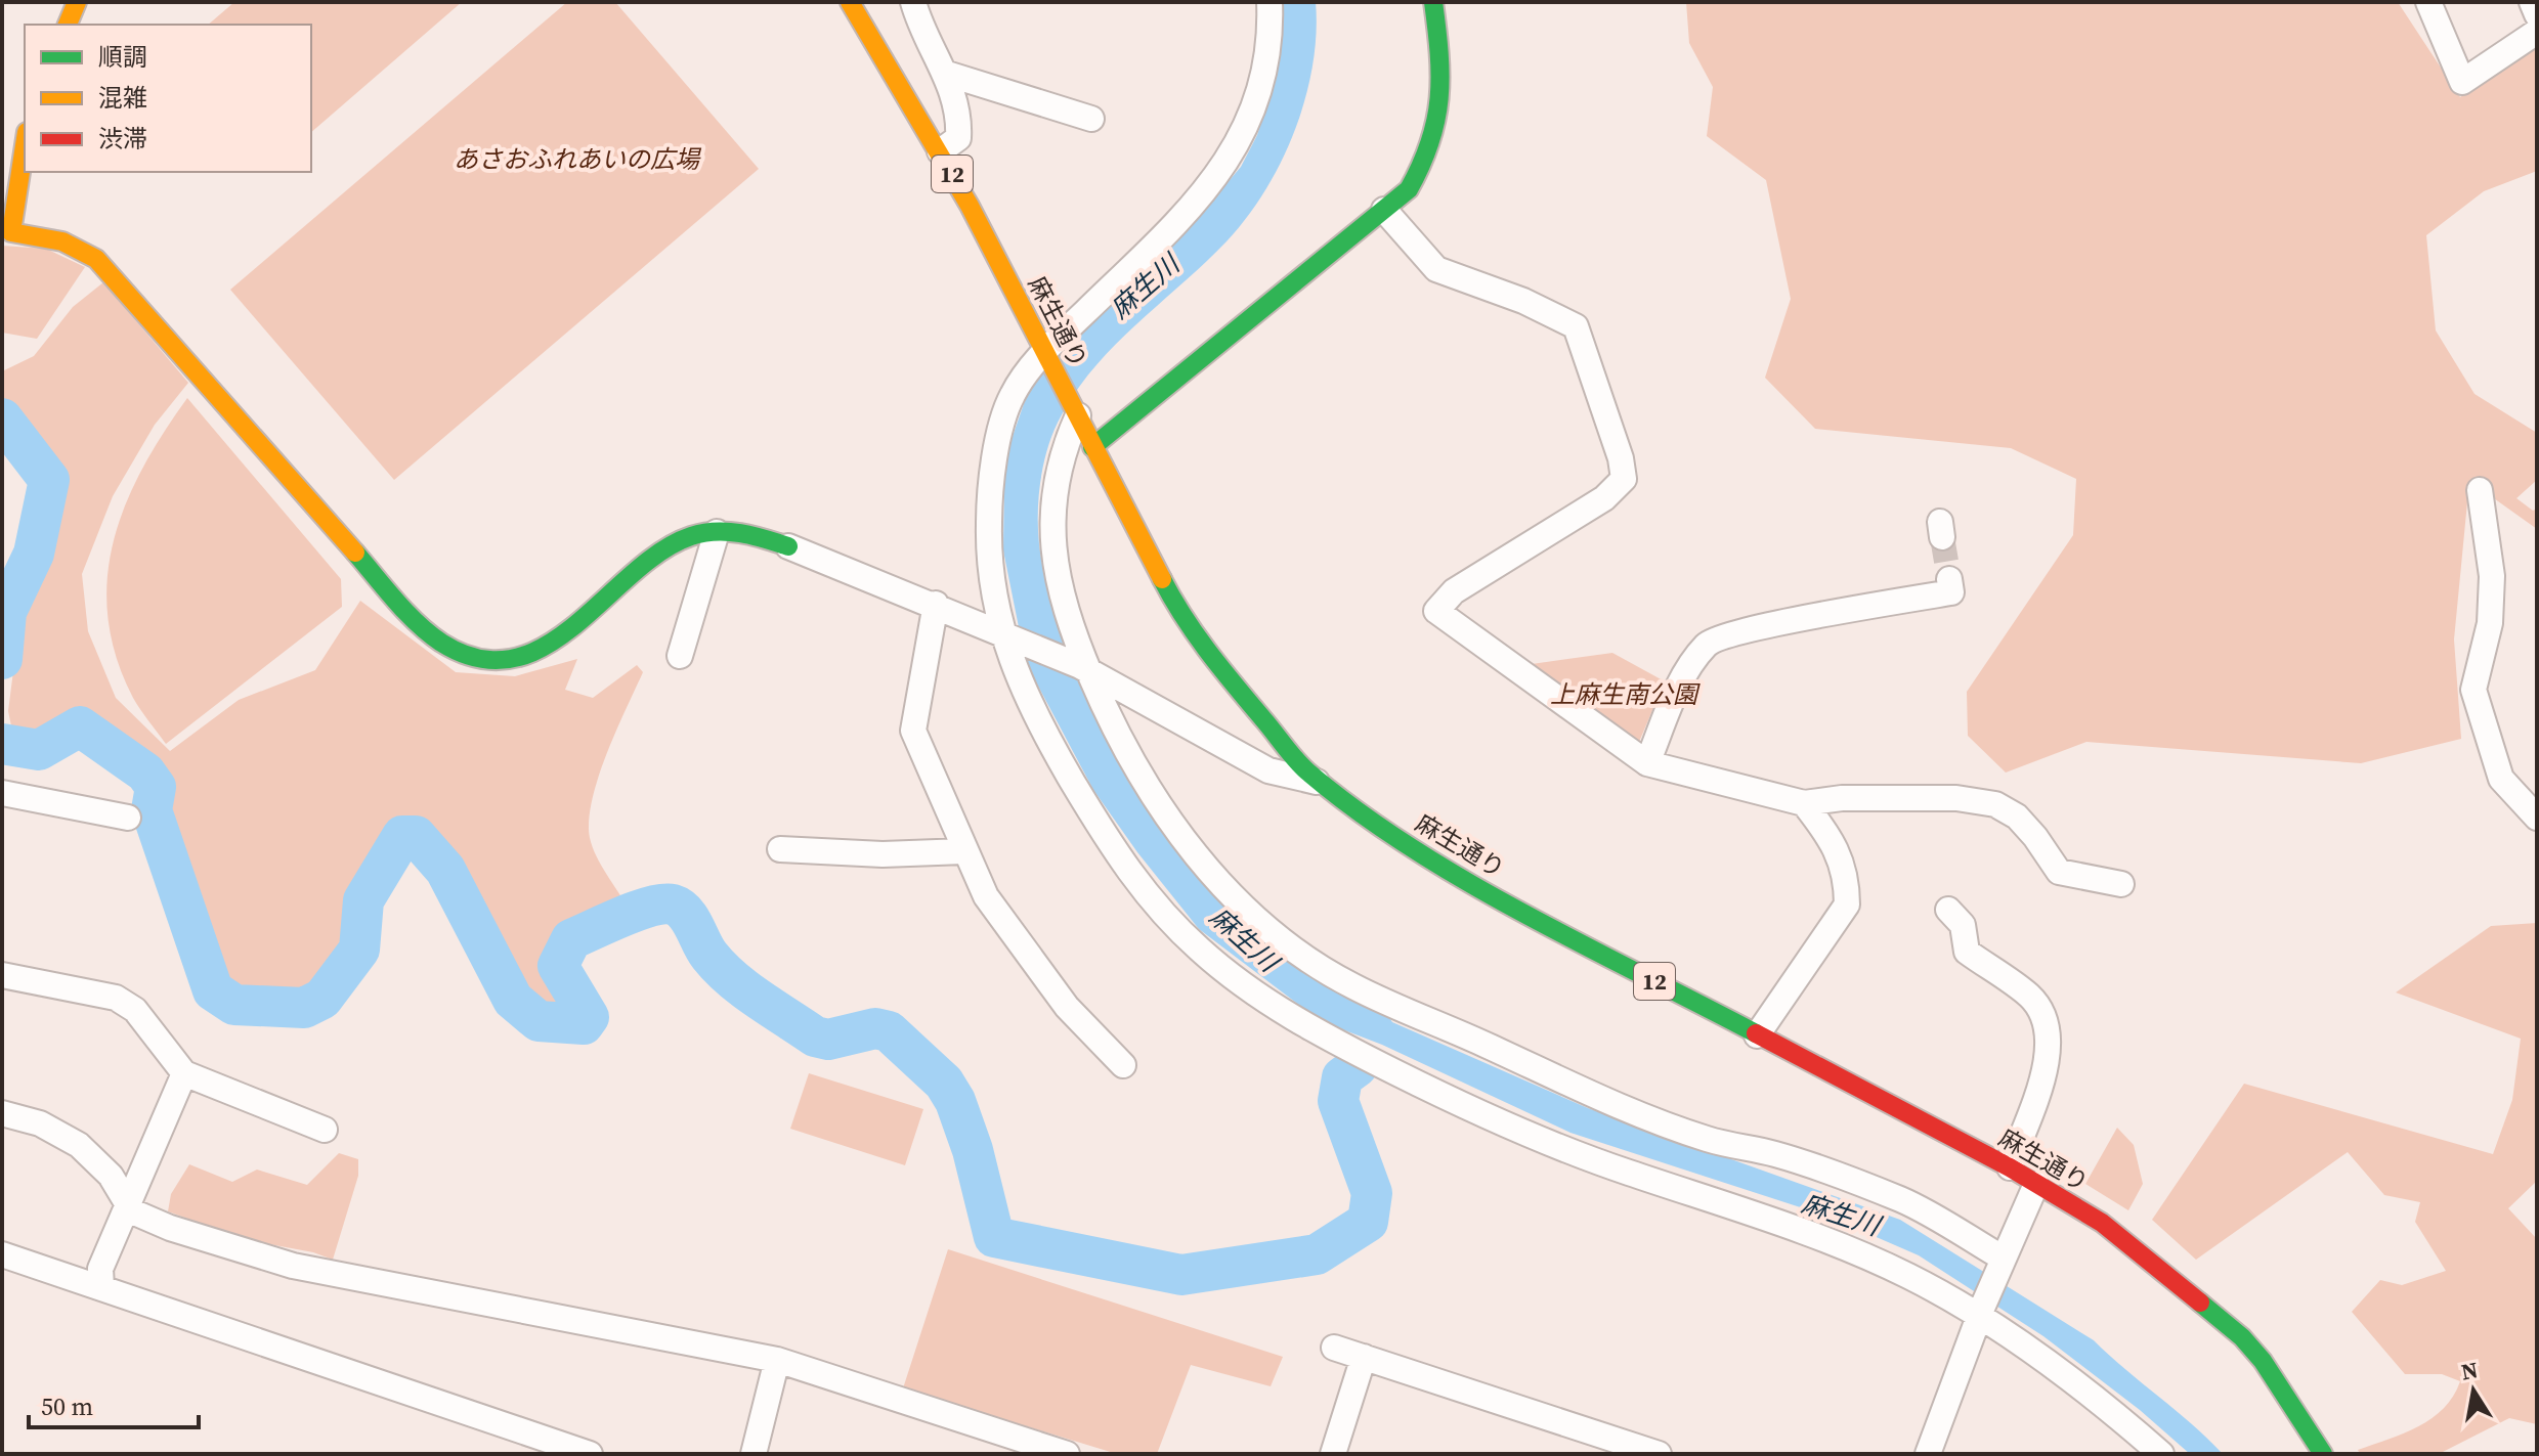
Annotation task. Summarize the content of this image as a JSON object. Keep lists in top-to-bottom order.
{
  "streets": {
    "main road": ["12", "麻生通り"]
  },
  "water": ["麻生川"],
  "parks": ["あさおふれあいの広場", "上麻生南公園"],
  "legend": ["順調", "混雑", "渋滞"],
  "scale_bar": "50 m",
  "north": "top"
}
